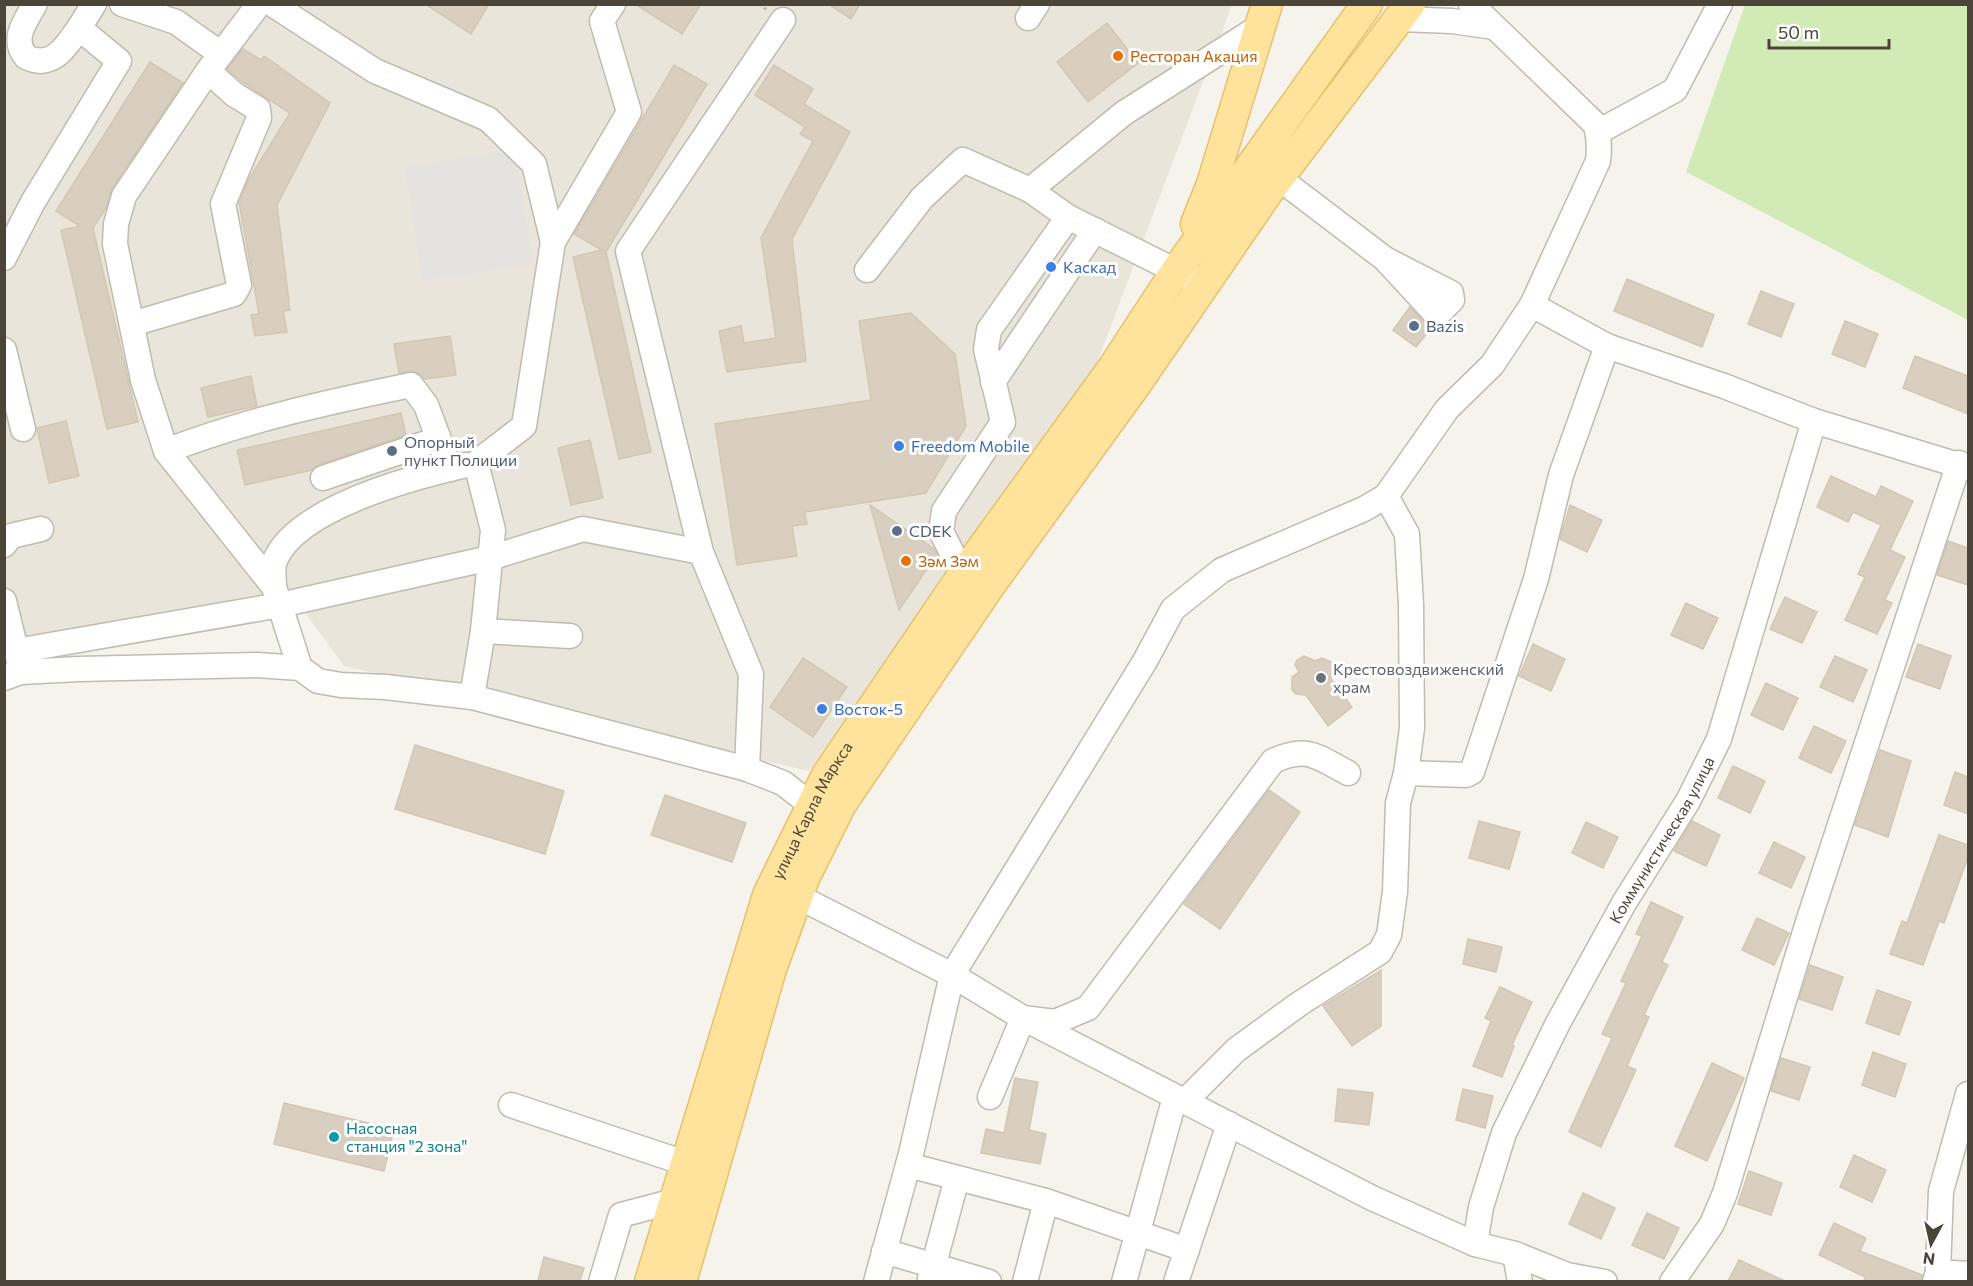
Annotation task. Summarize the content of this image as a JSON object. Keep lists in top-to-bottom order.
{
  "streets": {
    "main road": ["улица Карла Маркса"],
    "street": ["Коммунистическая улица"]
  },
  "places": [
    "Ресторан Акация",
    "Каскад",
    "Bazis",
    "Freedom Mobile",
    "Опорный пункт Полиции",
    "CDEK",
    "Зәм Зәм",
    "Крестовоздвиженский храм",
    "Восток-5",
    "Насосная станция \"2 зона\""
  ],
  "scale_bar": "50 m",
  "north": "bottom"
}
